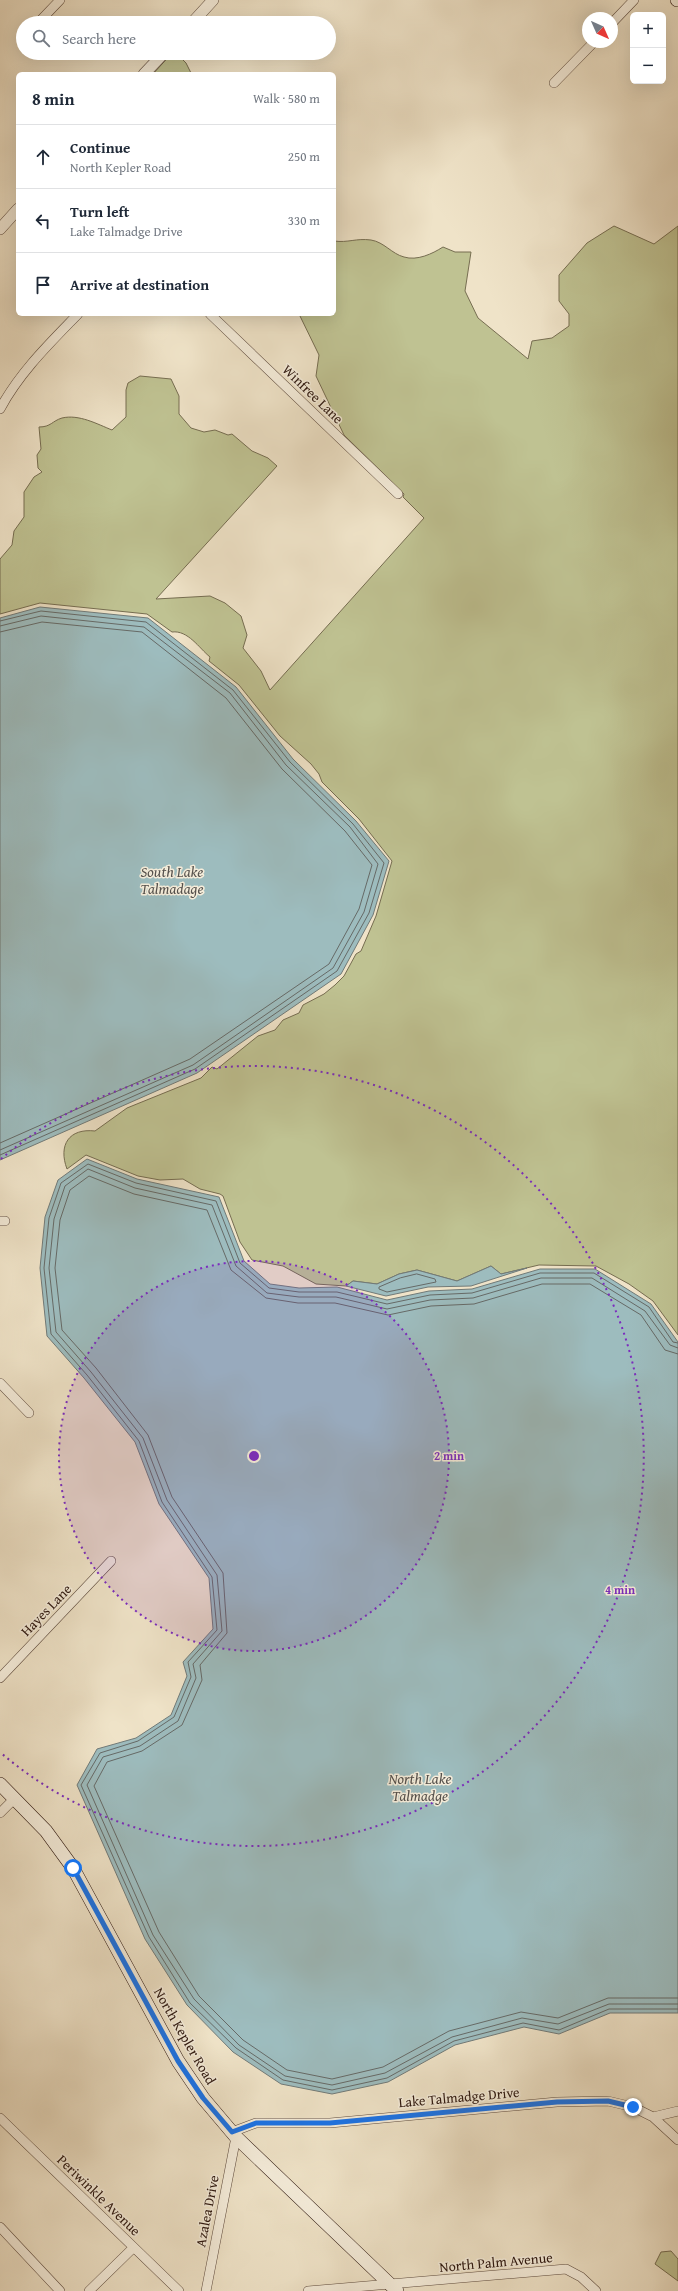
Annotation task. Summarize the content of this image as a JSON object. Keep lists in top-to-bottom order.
{
  "streets": {
    "main road": ["North Kepler Road"],
    "street": [
      "Winfree Lane",
      "Hayes Lane",
      "Lake Talmadge Drive",
      "Periwinkle Avenue",
      "Azalea Drive",
      "North Palm Avenue"
    ]
  },
  "crossings": [
    ["North Kepler Road", "Lake Talmadge Drive"],
    ["North Kepler Road", "Azalea Drive"],
    ["North Kepler Road", "North Palm Avenue"],
    ["Lake Talmadge Drive", "Azalea Drive"]
  ],
  "water": ["South Lake Talmadage", "North Lake Talmadge"],
  "north": "bottom right",
  "page": {
    "map_buttons": ["+", "−"],
    "search": "Search here",
    "heading": ["8 min", "Walk · 580 m"],
    "list": [
      ["Continue", "North Kepler Road", "250 m"],
      ["Turn left", "Lake Talmadge Drive", "330 m"],
      "Arrive at destination"
    ]
  },
  "rings": ["2 min", "4 min"]
}
